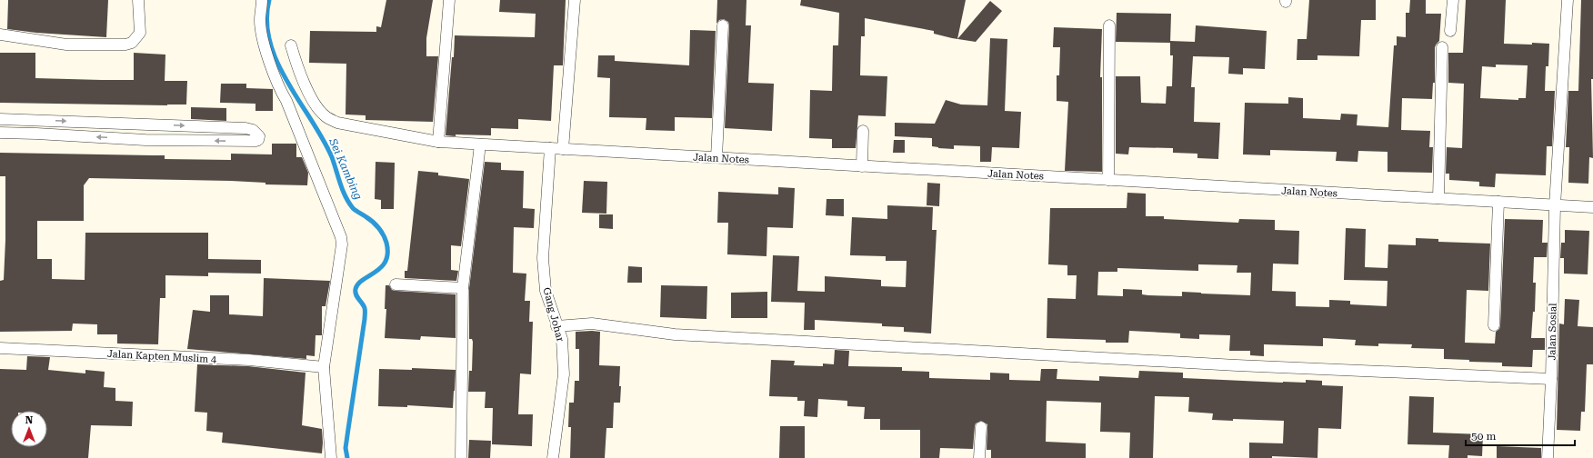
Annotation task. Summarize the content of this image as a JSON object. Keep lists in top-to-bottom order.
{
  "streets": {
    "street": [
      "Jalan Notes",
      "Gang Johar",
      "Jalan Sosial",
      "Jalan Kapten Muslim 4"
    ]
  },
  "crossings": [
    ["Jalan Notes", "Gang Johar"],
    ["Jalan Notes", "Jalan Sosial"]
  ],
  "water": ["Sei Kambing"],
  "scale_bar": "50 m",
  "north": "top"
}
